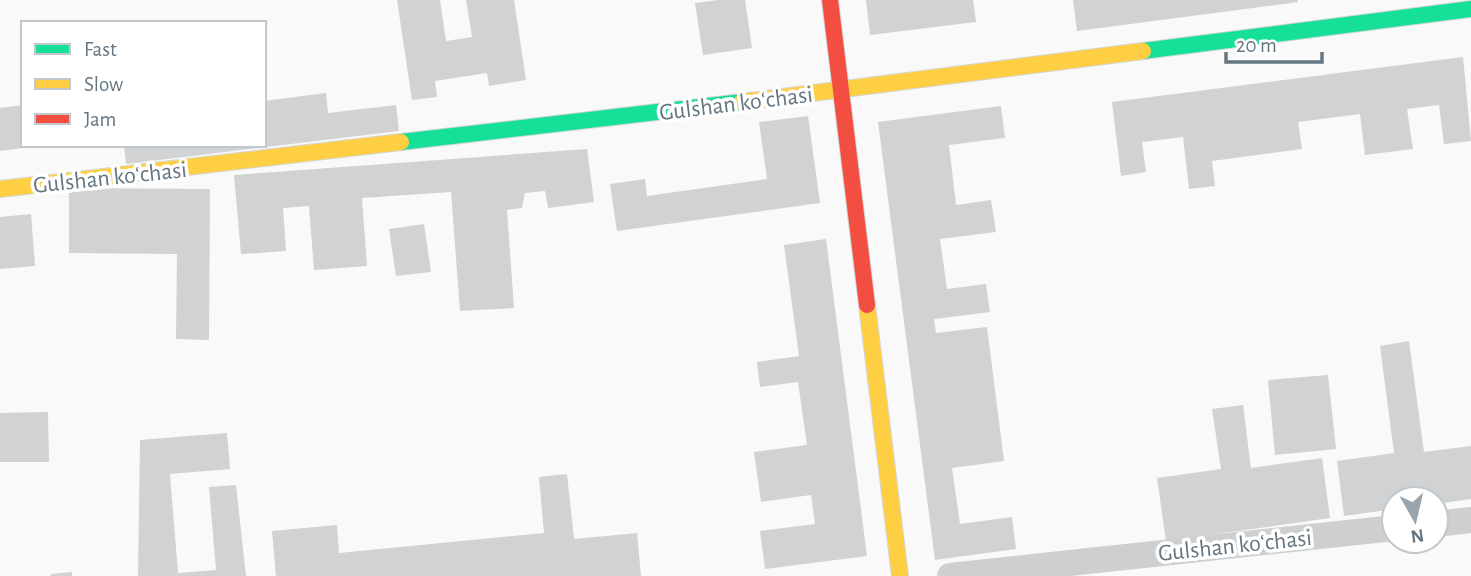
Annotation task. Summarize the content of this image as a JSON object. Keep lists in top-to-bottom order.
{
  "streets": {
    "street": ["Gulshan koʻchasi"]
  },
  "legend": ["Fast", "Slow", "Jam"],
  "scale_bar": "20 m",
  "north": "bottom"
}
